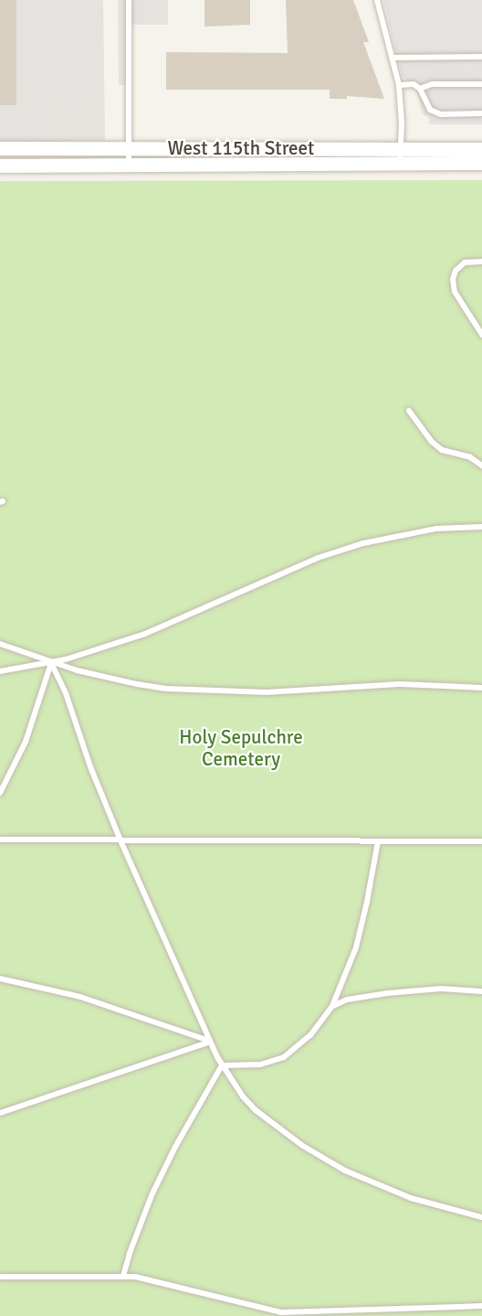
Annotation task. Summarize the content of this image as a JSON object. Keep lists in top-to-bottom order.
{
  "streets": {
    "street": ["West 115th Street"]
  },
  "parks": ["Holy Sepulchre Cemetery"]
}
